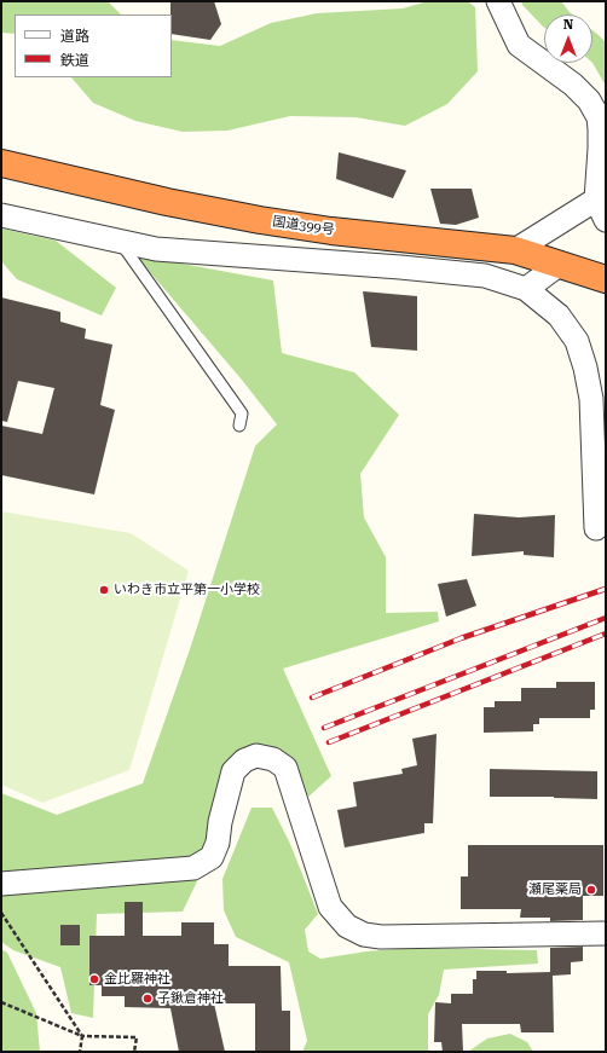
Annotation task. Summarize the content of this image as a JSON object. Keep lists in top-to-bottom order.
{
  "streets": {
    "highway": ["国道399号"]
  },
  "places": [
    "いわき市立平第一小学校",
    "瀬尾薬局",
    "金比羅神社",
    "子鍬倉神社"
  ],
  "legend": ["道路", "鉄道"],
  "north": "top"
}
